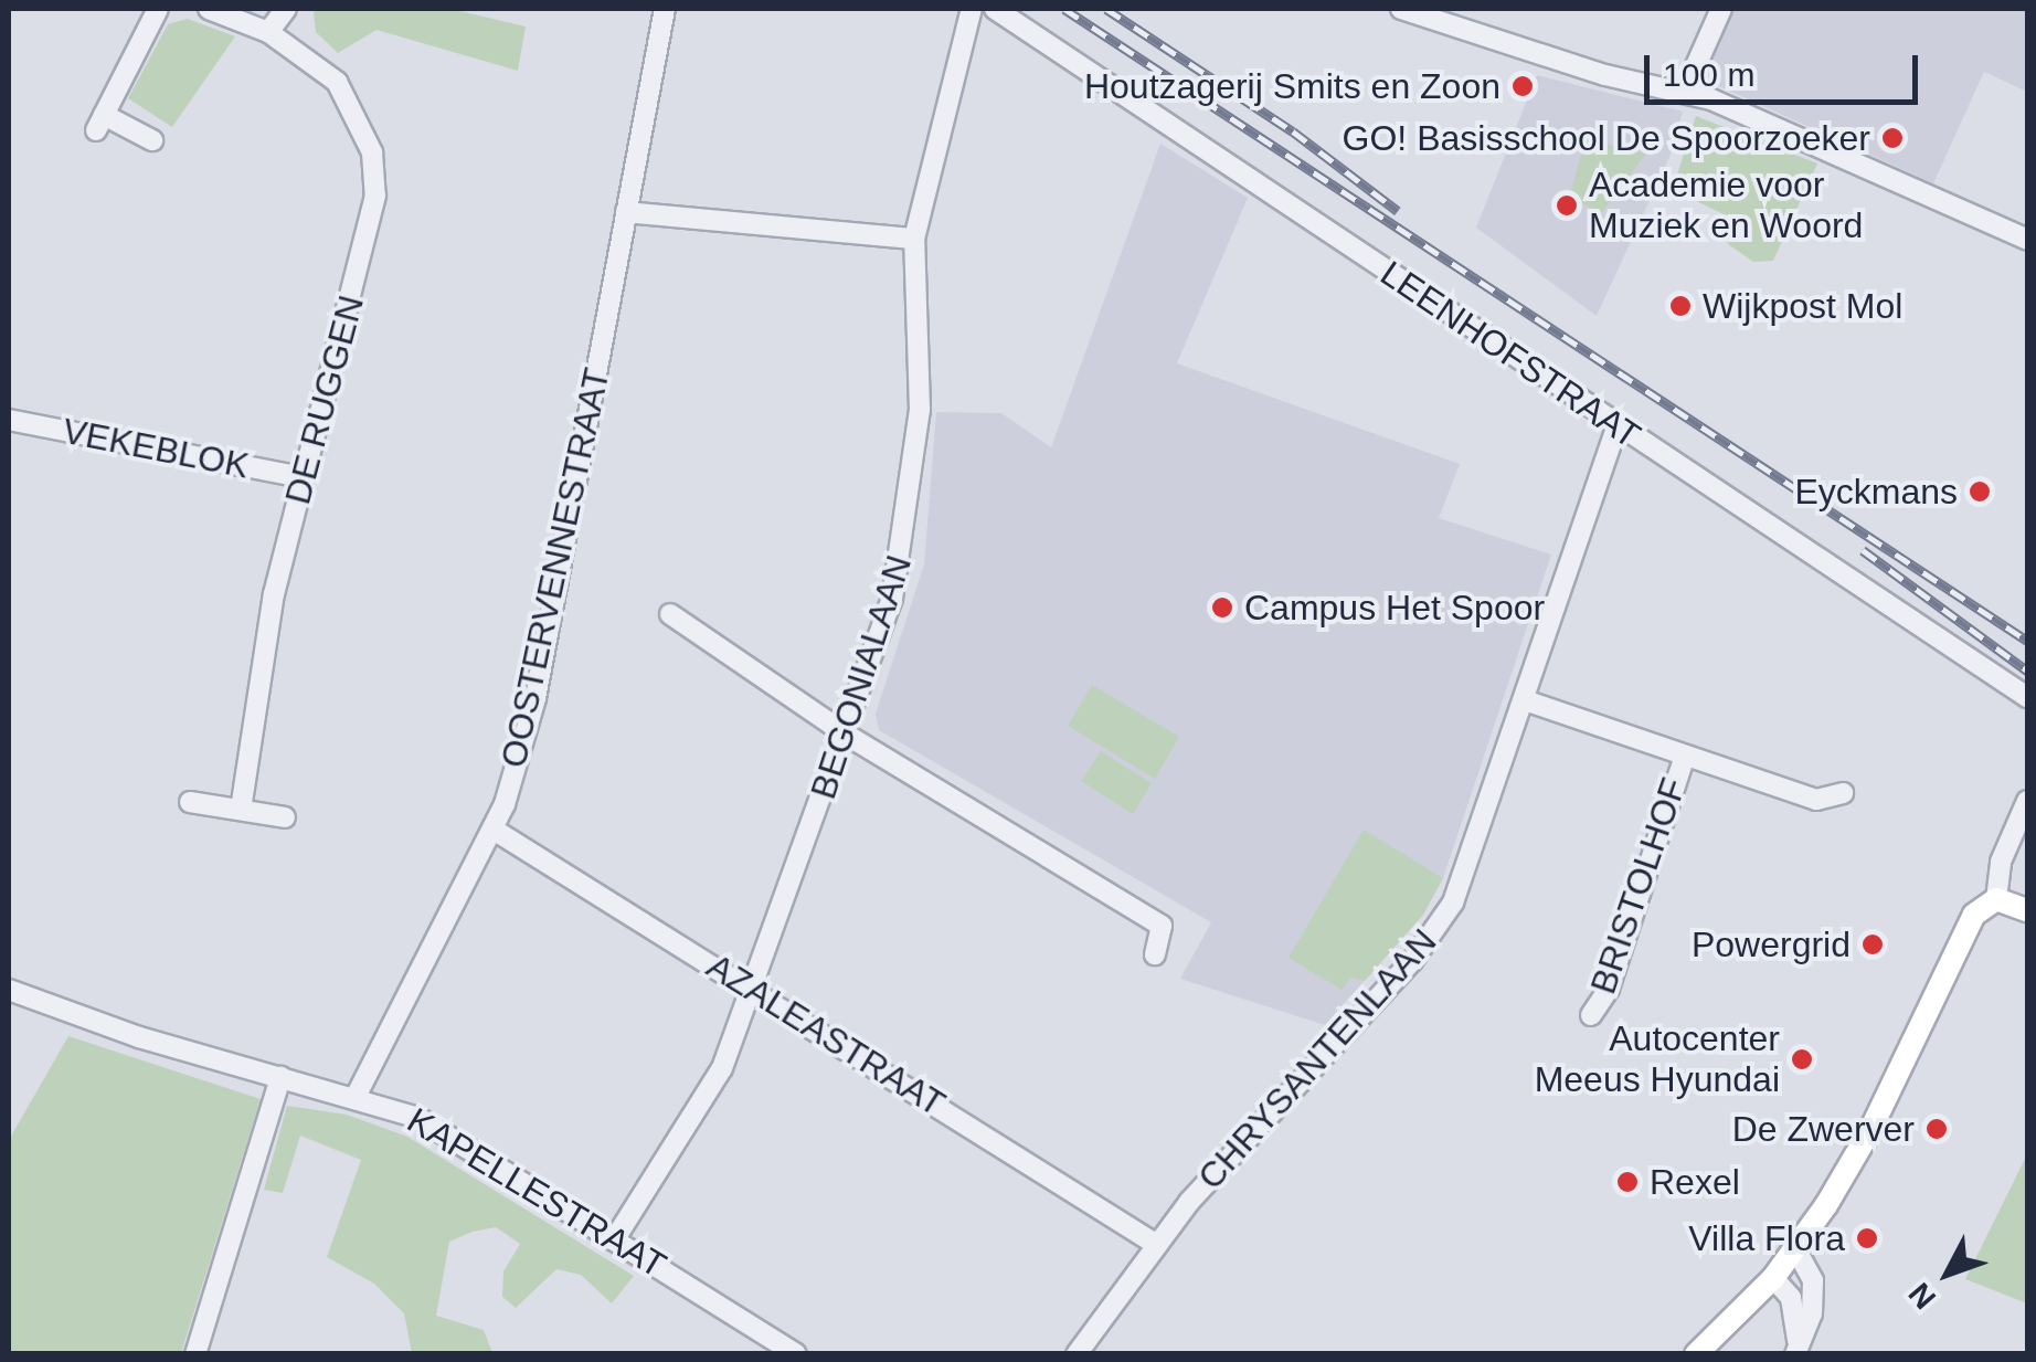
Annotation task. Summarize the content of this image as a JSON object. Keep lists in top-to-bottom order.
{
  "streets": {
    "street": [
      "LEENHOFSTRAAT",
      "DE RUGGEN",
      "VEKEBLOK",
      "OOSTERVENNESTRAAT",
      "BEGONIALAAN",
      "BRISTOLHOF",
      "AZALEASTRAAT",
      "CHRYSANTENLAAN",
      "KAPELLESTRAAT"
    ]
  },
  "crossings": [
    ["LEENHOFSTRAAT", "CHRYSANTENLAAN"],
    ["DE RUGGEN", "VEKEBLOK"],
    ["OOSTERVENNESTRAAT", "AZALEASTRAAT"],
    ["OOSTERVENNESTRAAT", "KAPELLESTRAAT"],
    ["BEGONIALAAN", "AZALEASTRAAT"],
    ["BEGONIALAAN", "KAPELLESTRAAT"],
    ["BRISTOLHOF", "CHRYSANTENLAAN"],
    ["AZALEASTRAAT", "CHRYSANTENLAAN"]
  ],
  "places": [
    "Houtzagerij Smits en Zoon",
    "GO! Basisschool De Spoorzoeker",
    "Academie voor Muziek en Woord",
    "Wijkpost Mol",
    "Eyckmans",
    "Campus Het Spoor",
    "Powergrid",
    "Autocenter Meeus Hyundai",
    "De Zwerver",
    "Rexel",
    "Villa Flora"
  ],
  "scale_bar": "100 m",
  "north": "bottom left"
}
